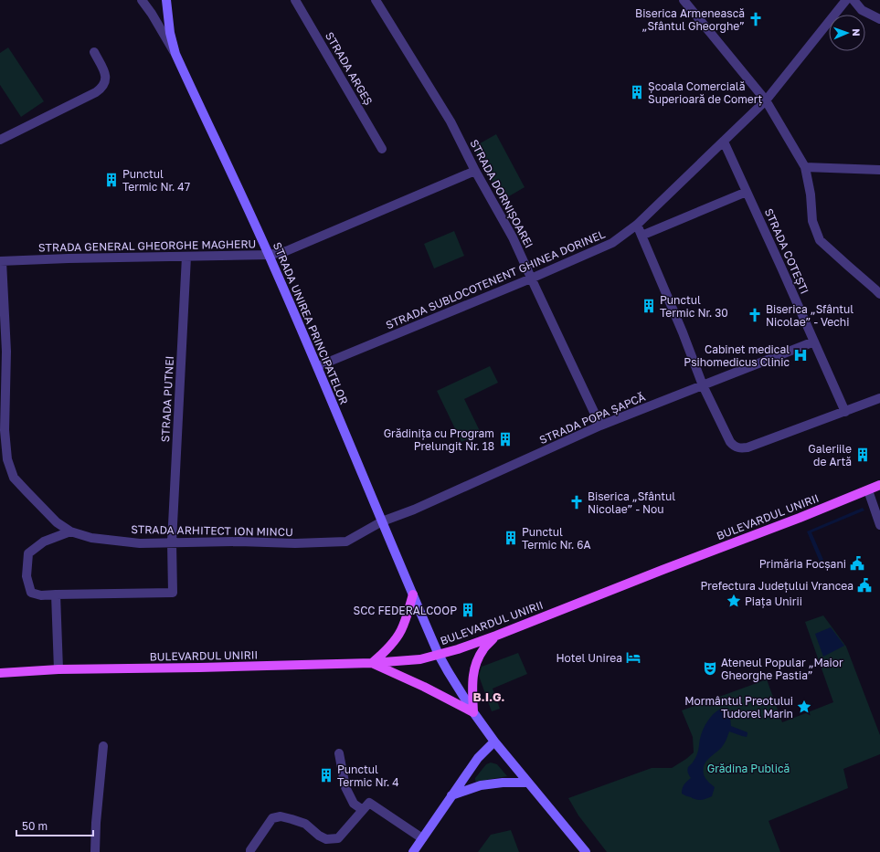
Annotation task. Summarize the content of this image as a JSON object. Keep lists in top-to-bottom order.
{
  "streets": {
    "main road": ["STRADA UNIREA PRINCIPATELOR", "BULEVARDUL UNIRII"],
    "street": [
      "STRADA ARGEȘ",
      "STRADA DORNIȘOAREI",
      "STRADA GENERAL GHEORGHE MAGHERU",
      "STRADA COTEȘTI",
      "STRADA SUBLOCOTENENT GHINEA DORINEL",
      "STRADA PUTNEI",
      "STRADA POPA ȘAPCĂ",
      "STRADA ARHITECT ION MINCU"
    ]
  },
  "crossings": [
    ["STRADA DORNIȘOAREI", "STRADA GENERAL GHEORGHE MAGHERU"],
    ["STRADA DORNIȘOAREI", "STRADA SUBLOCOTENENT GHINEA DORINEL"],
    ["STRADA DORNIȘOAREI", "STRADA POPA ȘAPCĂ"],
    ["STRADA GENERAL GHEORGHE MAGHERU", "STRADA UNIREA PRINCIPATELOR"],
    ["STRADA GENERAL GHEORGHE MAGHERU", "STRADA PUTNEI"],
    ["STRADA GENERAL GHEORGHE MAGHERU", "STRADA ARHITECT ION MINCU"],
    ["STRADA COTEȘTI", "STRADA SUBLOCOTENENT GHINEA DORINEL"],
    ["STRADA COTEȘTI", "STRADA POPA ȘAPCĂ"],
    ["STRADA SUBLOCOTENENT GHINEA DORINEL", "STRADA UNIREA PRINCIPATELOR"],
    ["STRADA UNIREA PRINCIPATELOR", "STRADA POPA ȘAPCĂ"],
    ["STRADA UNIREA PRINCIPATELOR", "BULEVARDUL UNIRII"],
    ["STRADA UNIREA PRINCIPATELOR", "STRADA ARHITECT ION MINCU"],
    ["STRADA PUTNEI", "STRADA ARHITECT ION MINCU"],
    ["STRADA POPA ȘAPCĂ", "STRADA ARHITECT ION MINCU"]
  ],
  "districts": ["B.I.G."],
  "parks": ["Grădina Publică"],
  "places": {
    "church": ["Biserica Armenească „Sfântul Gheorghe”", "Biserica „Sfântul Nicolae” - Vechi", "Biserica „Sfântul Nicolae” - Nou"],
    "building": [
      "Școala Comercială Superioară de Comerț",
      "Punctul Termic Nr. 47",
      "Punctul Termic Nr. 30",
      "Grădinița cu Program Prelungit Nr. 18",
      "Galeriile de Artă",
      "Punctul Termic Nr. 6A",
      "SCC FEDERALCOOP",
      "Punctul Termic Nr. 4"
    ],
    "hospital": ["Cabinet medical Psihomedicus Clinic"],
    "public building": ["Primăria Focșani", "Prefectura Județului Vrancea"],
    "place": ["Piața Unirii", "Mormântul Preotului Tudorel Marin"],
    "hotel": ["Hotel Unirea"],
    "theatre": ["Ateneul Popular „Maior Gheorghe Pastia”"]
  },
  "scale_bar": "50 m",
  "north": "right"
}
